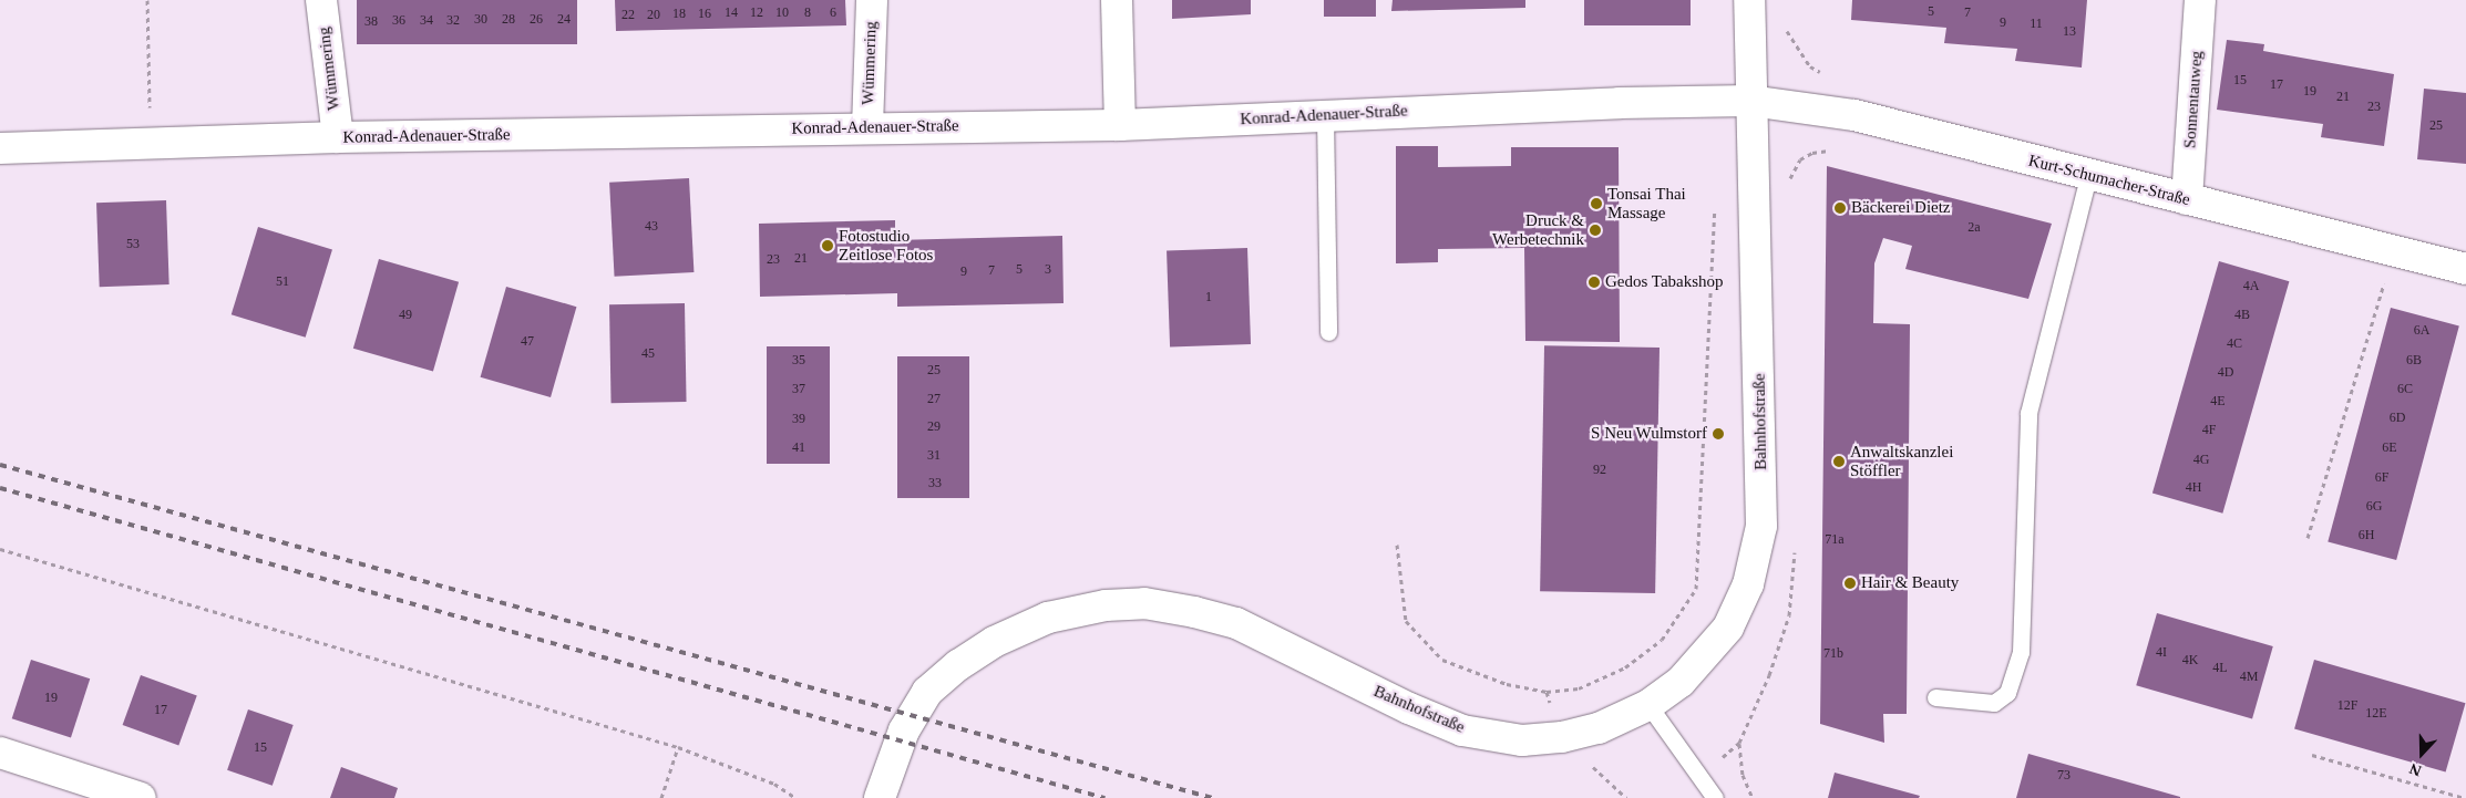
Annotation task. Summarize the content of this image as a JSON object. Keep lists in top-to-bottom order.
{
  "streets": {
    "street": [
      "Wümmering",
      "Sonnentauweg",
      "Konrad-Adenauer-Straße",
      "Kurt-Schumacher-Straße",
      "Bahnhofstraße"
    ]
  },
  "crossings": [
    ["Wümmering", "Konrad-Adenauer-Straße"],
    ["Sonnentauweg", "Kurt-Schumacher-Straße"],
    ["Konrad-Adenauer-Straße", "Kurt-Schumacher-Straße"],
    ["Konrad-Adenauer-Straße", "Bahnhofstraße"],
    ["Kurt-Schumacher-Straße", "Bahnhofstraße"]
  ],
  "places": [
    "Tonsai Thai Massage",
    "Bäckerei Dietz",
    "Druck & Werbetechnik",
    "Fotostudio Zeitlose Fotos",
    "Gedos Tabakshop",
    "S Neu Wulmstorf",
    "Anwaltskanzlei Stöffler",
    "Hair & Beauty"
  ],
  "house_numbers": [
    "5",
    "14",
    "12",
    "10",
    "8",
    "6",
    "7",
    "18",
    "16",
    "22",
    "20",
    "30",
    "28",
    "26",
    "24",
    "36",
    "34",
    "32",
    "38",
    "9",
    "11",
    "13",
    "15",
    "17",
    "19",
    "21",
    "23",
    "25",
    "43",
    "2a",
    "53",
    "21",
    "23",
    "5",
    "3",
    "7",
    "9",
    "51",
    "4A",
    "1",
    "49",
    "4B",
    "6A",
    "47",
    "4C",
    "45",
    "35",
    "6B",
    "25",
    "4D",
    "37",
    "6C",
    "27",
    "4E",
    "6D",
    "39",
    "29",
    "4F",
    "41",
    "6E",
    "31",
    "4G",
    "92",
    "6F",
    "33",
    "4H",
    "6G",
    "6H",
    "71a",
    "4I",
    "71b",
    "4K",
    "4L",
    "4M",
    "19",
    "12F",
    "17",
    "12E",
    "15",
    "73"
  ],
  "north": "bottom"
}
